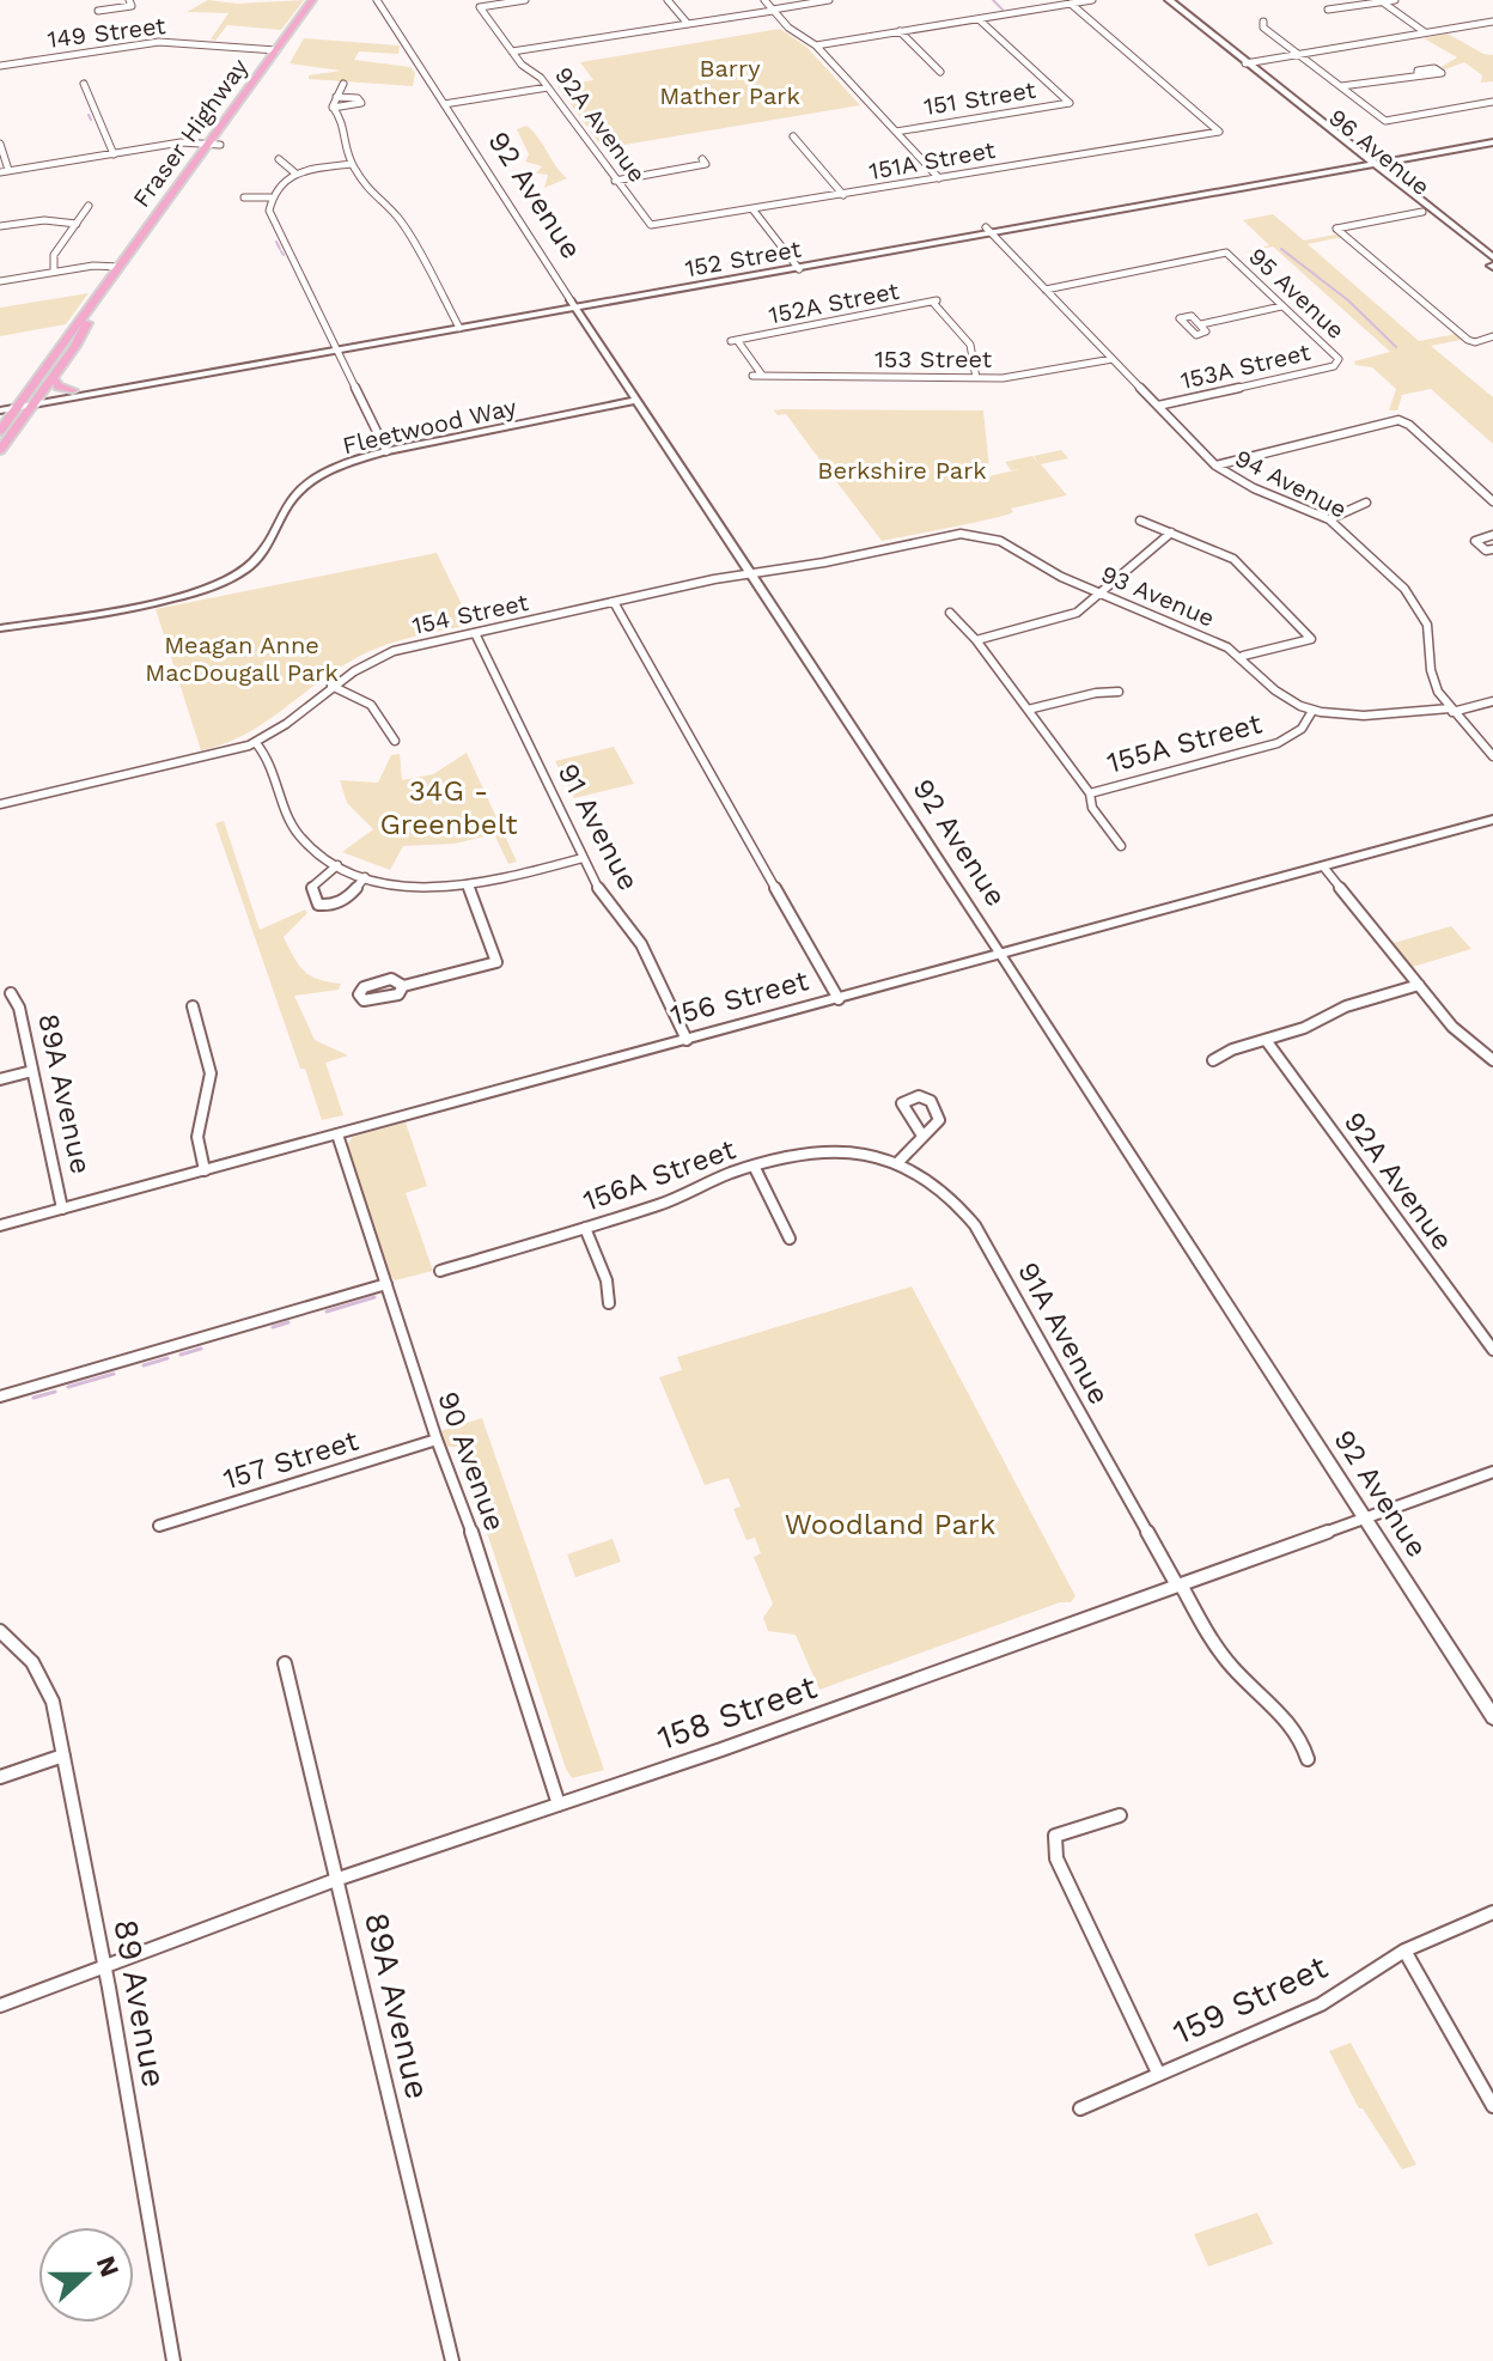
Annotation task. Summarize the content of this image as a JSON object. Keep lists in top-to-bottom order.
{
  "streets": {
    "main road": [
      "Fraser Highway",
      "96 Avenue",
      "152 Street",
      "156 Street"
    ],
    "street": [
      "149 Street",
      "151 Street",
      "92A Avenue",
      "151A Street",
      "92 Avenue",
      "95 Avenue",
      "152A Street",
      "153 Street",
      "153A Street",
      "Fleetwood Way",
      "94 Avenue",
      "93 Avenue",
      "154 Street",
      "155A Street",
      "91 Avenue",
      "89A Avenue",
      "156A Street",
      "91A Avenue",
      "157 Street",
      "90 Avenue",
      "158 Street",
      "159 Street",
      "89 Avenue"
    ]
  },
  "crossings": [
    ["149 Street", "Fraser Highway"],
    ["92A Avenue", "151A Street"],
    ["Fraser Highway", "152 Street"],
    ["96 Avenue", "152 Street"],
    ["92 Avenue", "152 Street"],
    ["92 Avenue", "Fleetwood Way"],
    ["92 Avenue", "154 Street"],
    ["92 Avenue", "156 Street"],
    ["92 Avenue", "158 Street"],
    ["152 Street", "94 Avenue"],
    ["95 Avenue", "153A Street"],
    ["95 Avenue", "94 Avenue"],
    ["152A Street", "153 Street"],
    ["153 Street", "94 Avenue"],
    ["153A Street", "94 Avenue"],
    ["93 Avenue", "154 Street"],
    ["93 Avenue", "155A Street"],
    ["154 Street", "91 Avenue"],
    ["91 Avenue", "156 Street"],
    ["156 Street", "89A Avenue"],
    ["156 Street", "90 Avenue"],
    ["89A Avenue", "158 Street"],
    ["156A Street", "91A Avenue"],
    ["91A Avenue", "158 Street"],
    ["157 Street", "90 Avenue"],
    ["90 Avenue", "158 Street"],
    ["158 Street", "89 Avenue"]
  ],
  "parks": [
    "Barry Mather Park",
    "Berkshire Park",
    "Meagan Anne MacDougall Park",
    "34G - Greenbelt",
    "Woodland Park"
  ],
  "north": "right"
}
